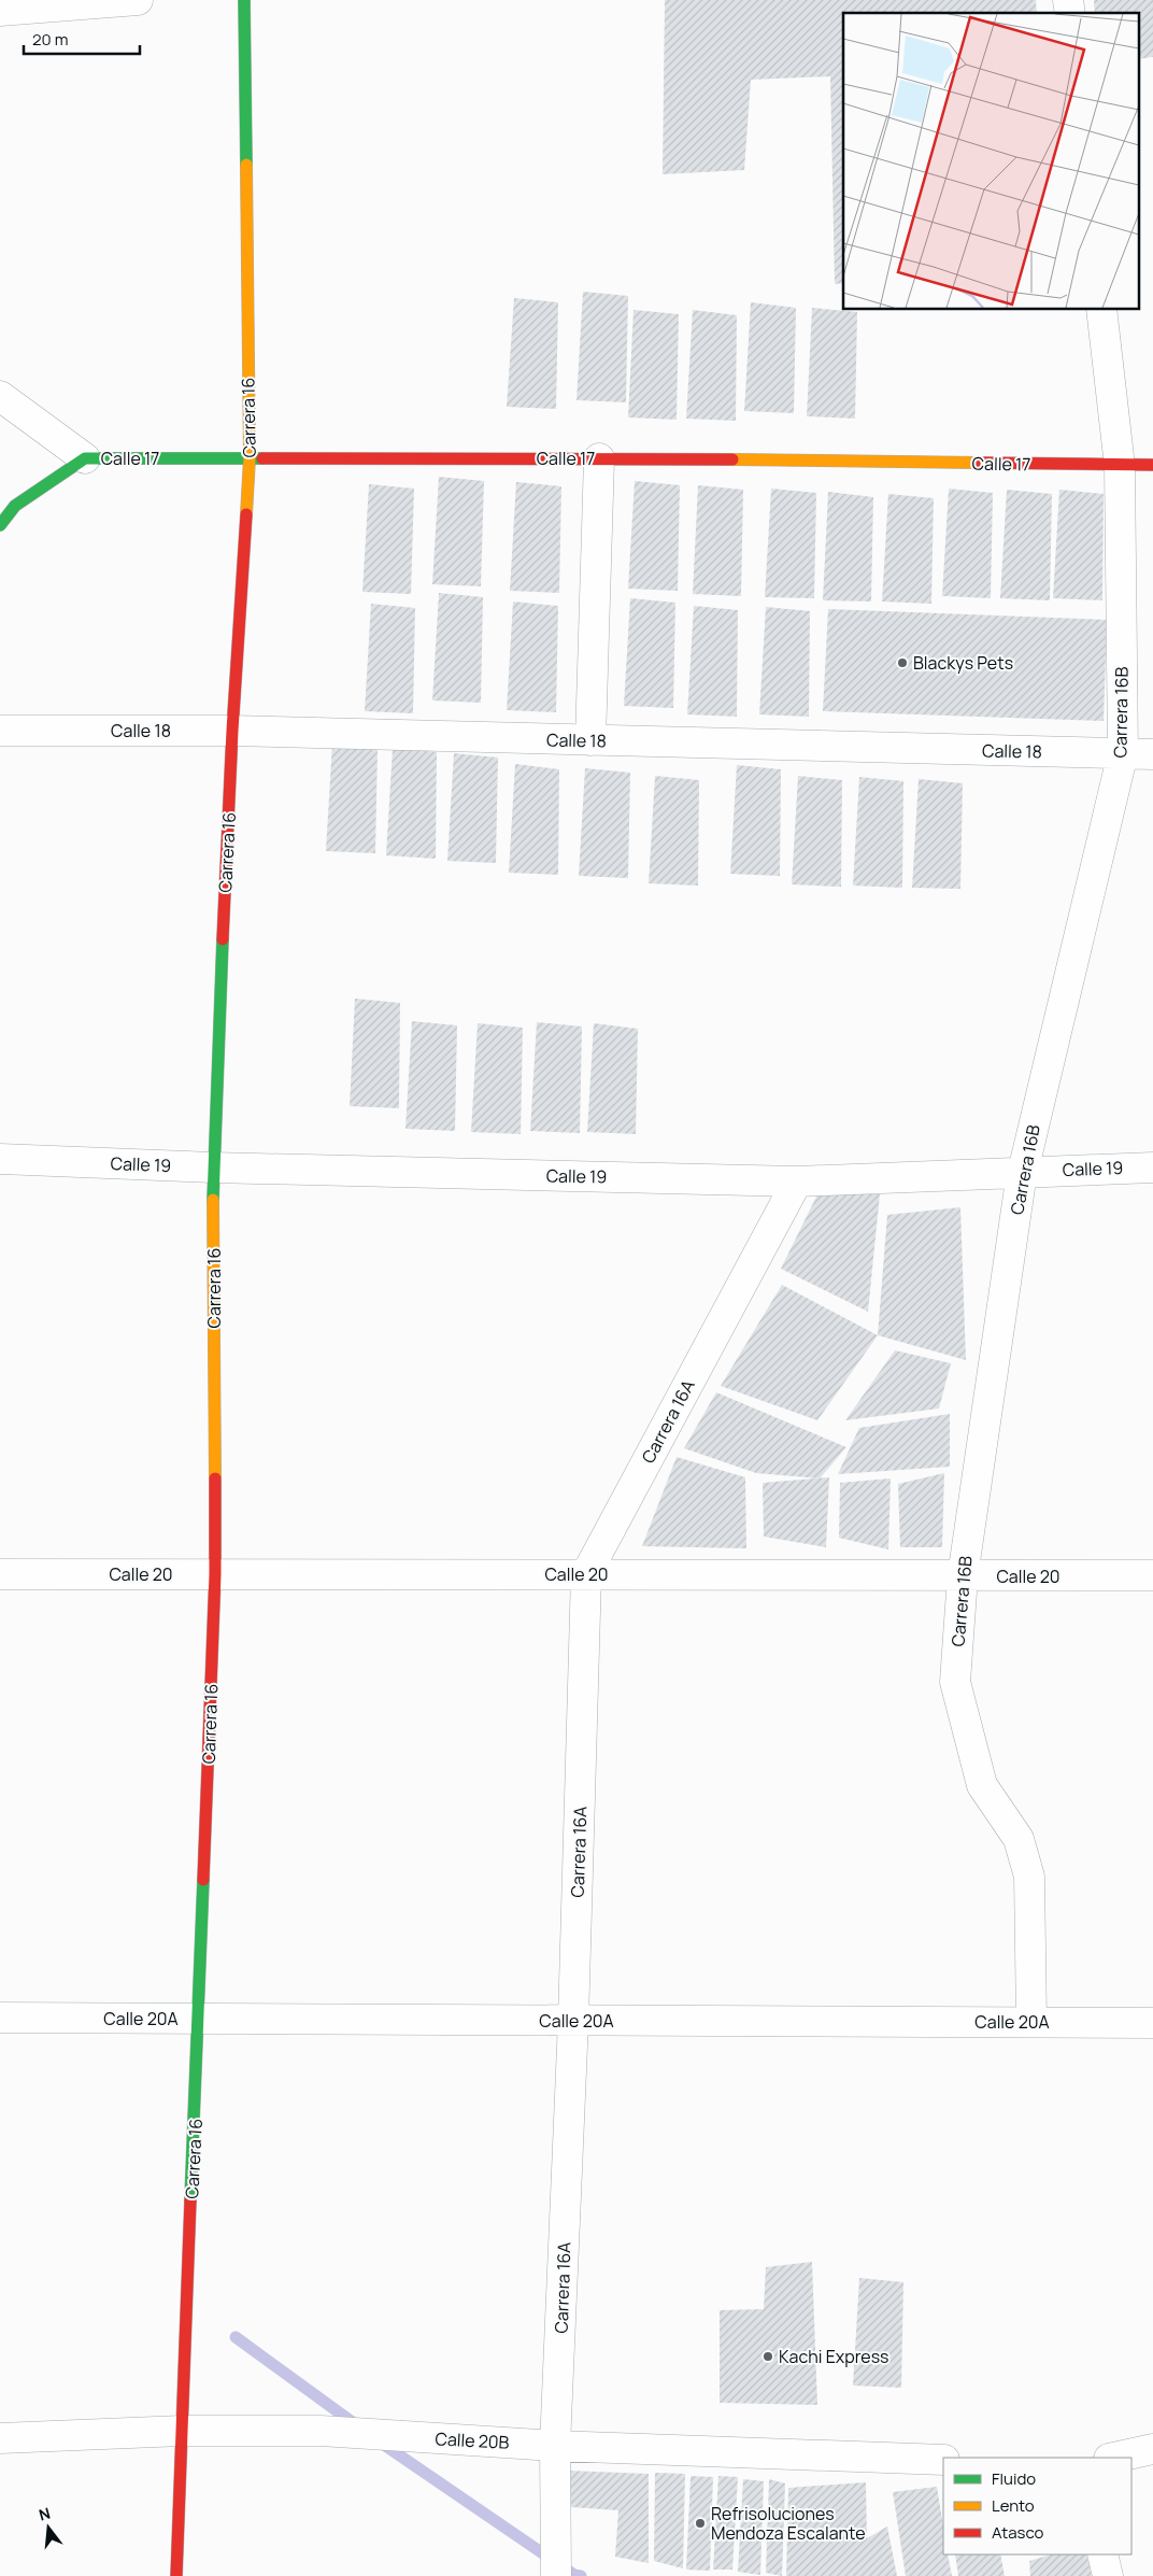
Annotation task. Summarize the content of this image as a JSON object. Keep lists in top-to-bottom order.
{
  "streets": {
    "street": [
      "Carrera 16",
      "Calle 17",
      "Carrera 16B",
      "Calle 18",
      "Calle 19",
      "Carrera 16A",
      "Calle 20",
      "Calle 20A",
      "Calle 20B"
    ]
  },
  "crossings": [
    ["Carrera 16", "Calle 17"],
    ["Carrera 16", "Calle 18"],
    ["Carrera 16", "Calle 19"],
    ["Carrera 16", "Calle 20"],
    ["Carrera 16", "Calle 20A"],
    ["Carrera 16", "Calle 20B"],
    ["Calle 17", "Carrera 16B"],
    ["Carrera 16B", "Calle 18"],
    ["Carrera 16B", "Calle 19"],
    ["Carrera 16B", "Calle 20"],
    ["Carrera 16B", "Calle 20A"],
    ["Calle 19", "Carrera 16A"],
    ["Carrera 16A", "Calle 20"],
    ["Carrera 16A", "Calle 20A"],
    ["Carrera 16A", "Calle 20B"]
  ],
  "places": ["Blackys Pets", "Kachi Express", "Refrisoluciones Mendoza Escalante"],
  "legend": ["Fluido", "Lento", "Atasco"],
  "scale_bar": "20 m",
  "north": "top"
}
